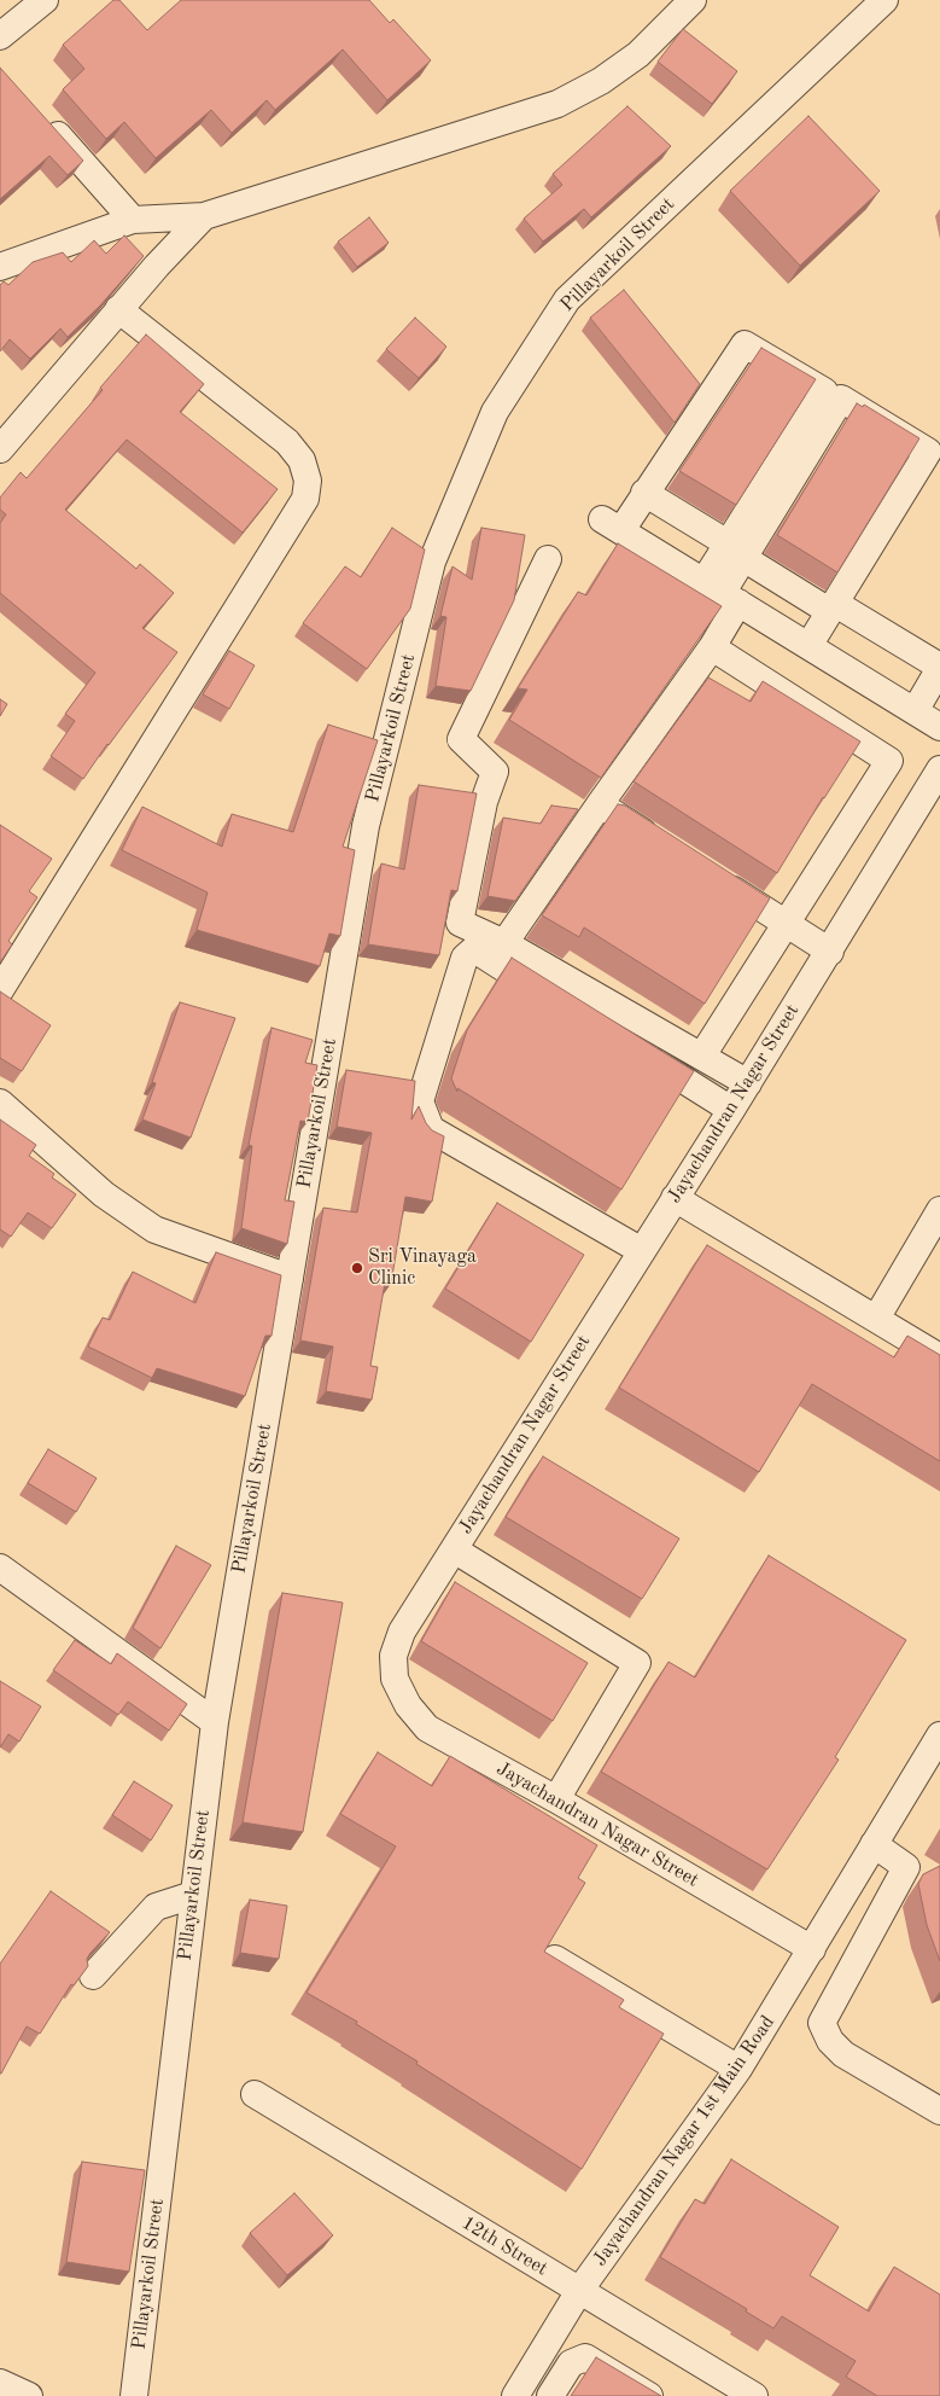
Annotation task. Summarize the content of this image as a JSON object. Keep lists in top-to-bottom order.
{
  "streets": {
    "street": [
      "Pillayarkoil Street",
      "Jayachandran Nagar Street",
      "Jayachandran Nagar 1st Main Road",
      "12th Street"
    ]
  },
  "crossings": [
    ["Jayachandran Nagar Street", "Jayachandran Nagar 1st Main Road"],
    ["Jayachandran Nagar 1st Main Road", "12th Street"]
  ],
  "places": ["Sri Vinayaga Clinic"]
}
